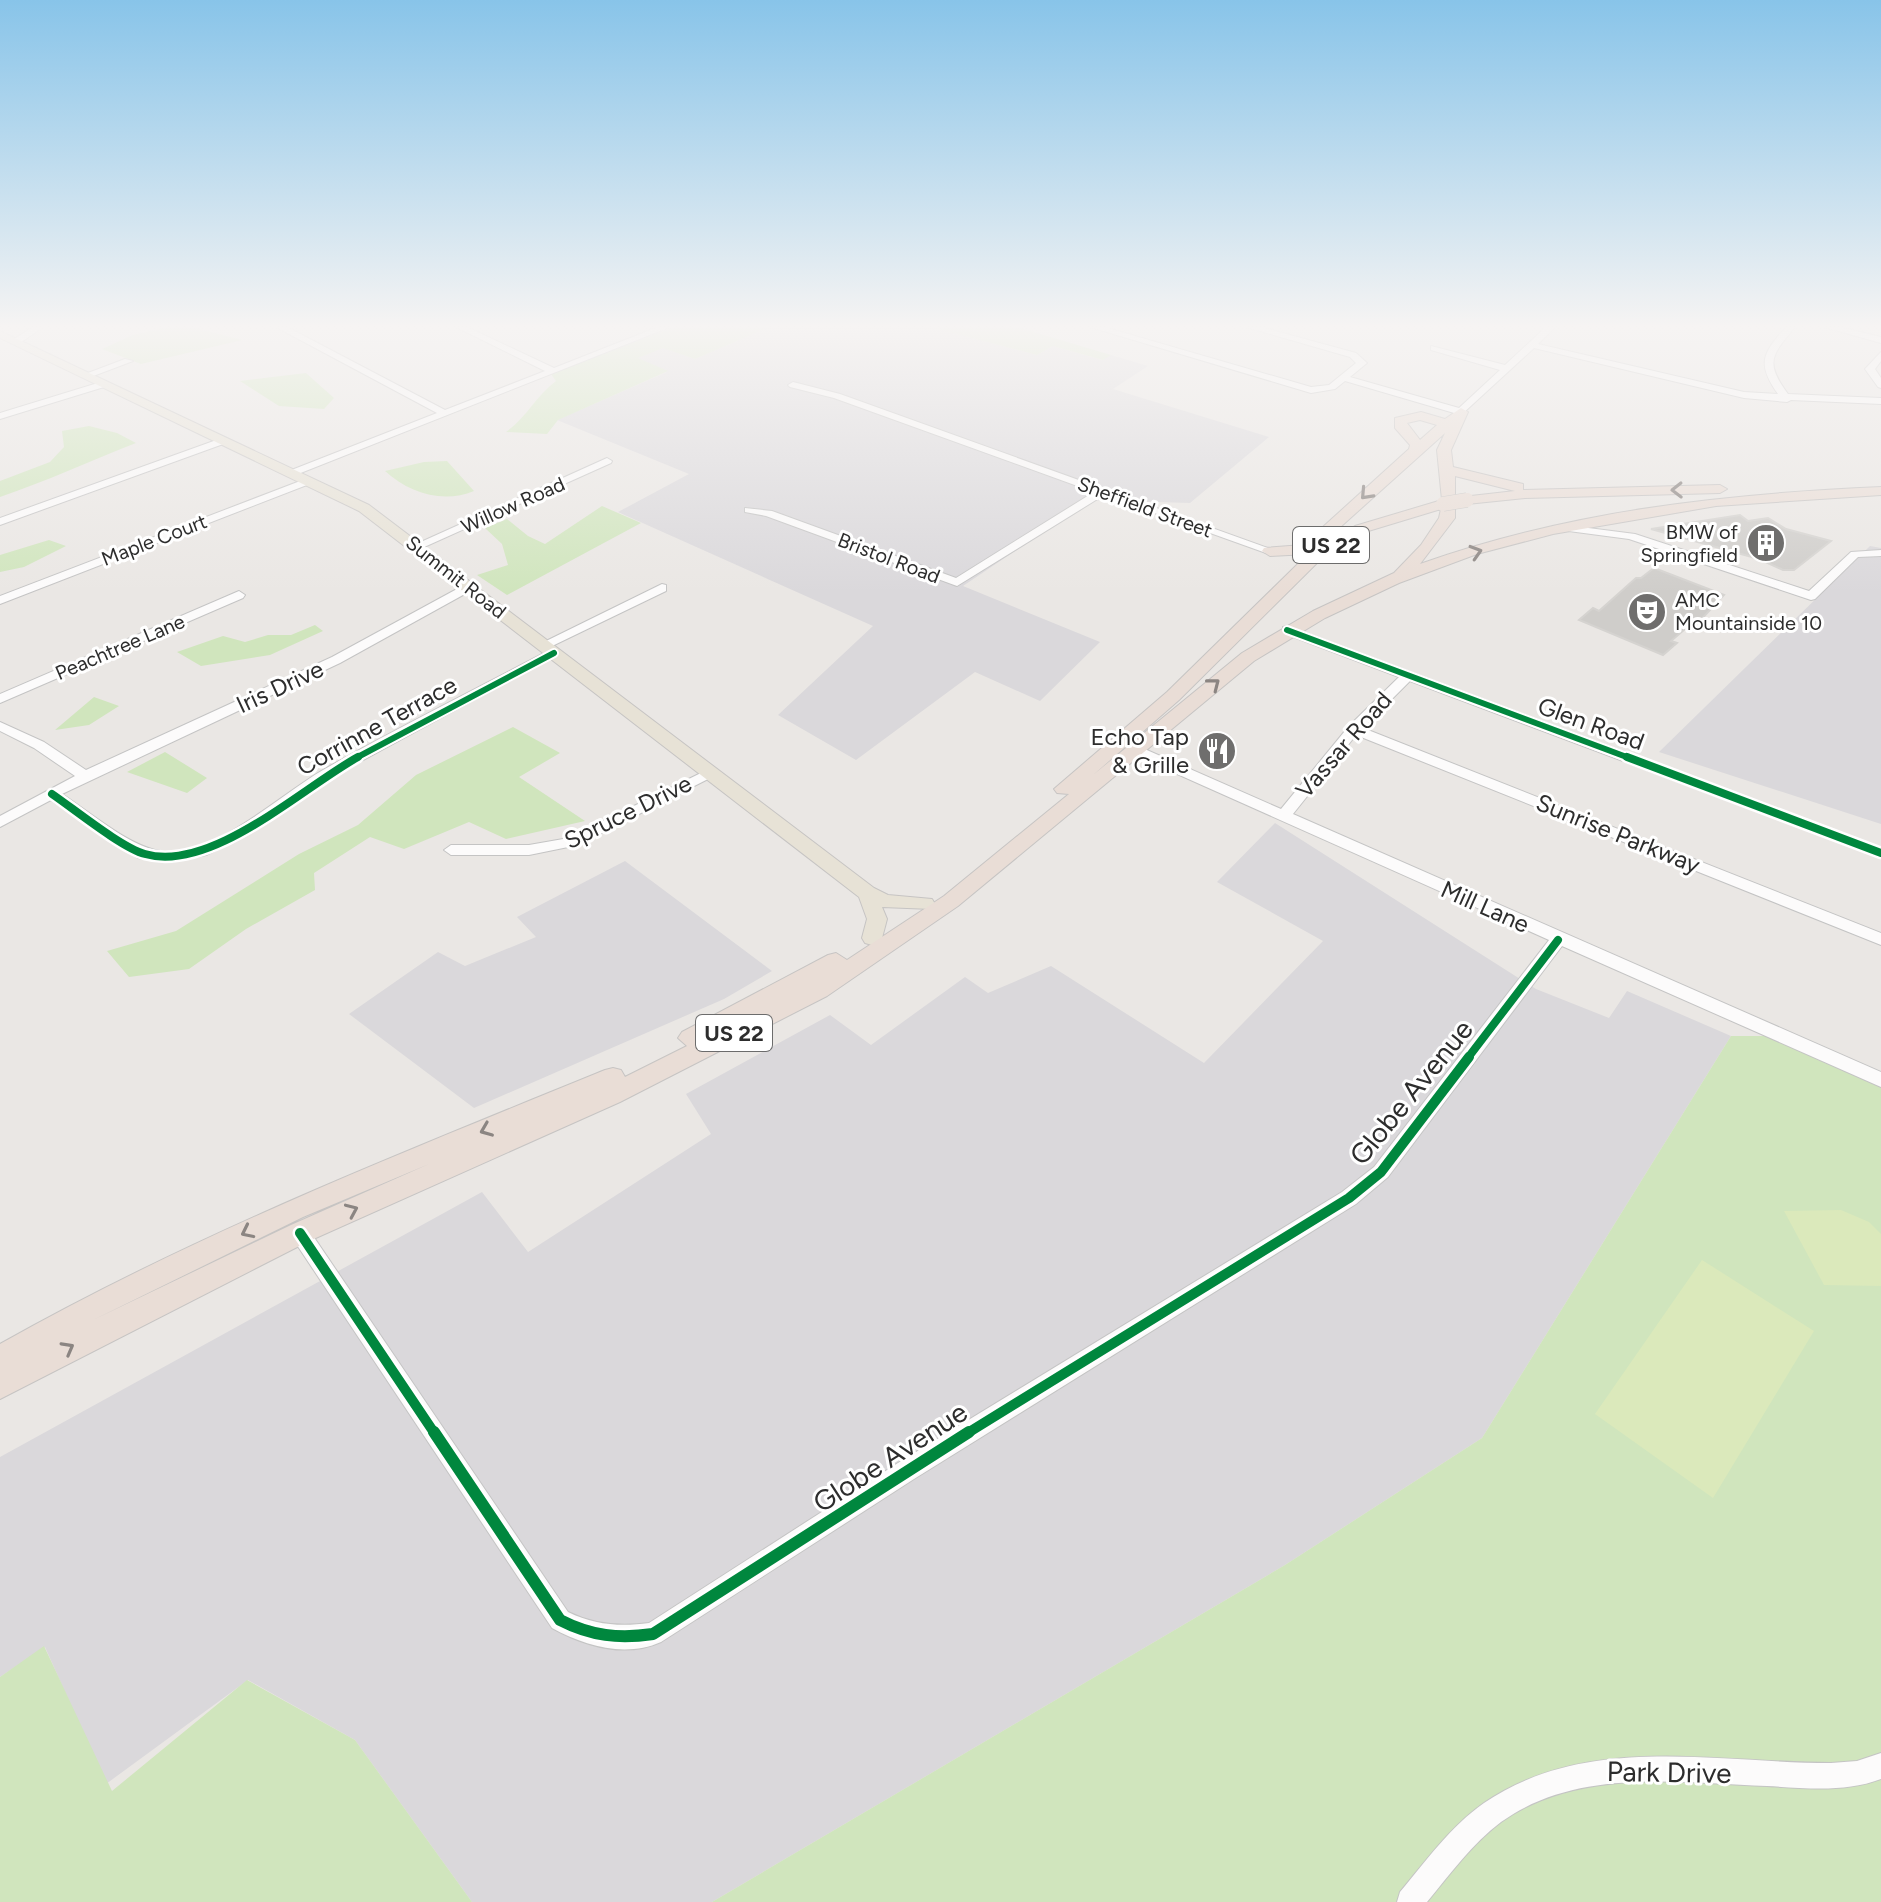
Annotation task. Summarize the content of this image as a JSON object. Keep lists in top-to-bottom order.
{
  "streets": {
    "highway": ["US 22"],
    "main road": ["Summit Road"],
    "street": [
      "Willow Road",
      "Sheffield Street",
      "Maple Court",
      "Bristol Road",
      "Peachtree Lane",
      "Iris Drive",
      "Glen Road",
      "Corrinne Terrace",
      "Vassar Road",
      "Spruce Drive",
      "Sunrise Parkway",
      "Mill Lane",
      "Globe Avenue",
      "Park Drive"
    ]
  },
  "crossings": [
    ["Willow Road", "Summit Road"],
    ["Sheffield Street", "Bristol Road"],
    ["Maple Court", "Summit Road"],
    ["US 22", "Summit Road"],
    ["US 22", "Glen Road"],
    ["US 22", "Mill Lane"],
    ["US 22", "Globe Avenue"],
    ["Summit Road", "Iris Drive"],
    ["Summit Road", "Corrinne Terrace"],
    ["Summit Road", "Spruce Drive"],
    ["Iris Drive", "Corrinne Terrace"],
    ["Glen Road", "Vassar Road"],
    ["Vassar Road", "Sunrise Parkway"],
    ["Vassar Road", "Mill Lane"],
    ["Mill Lane", "Globe Avenue"]
  ],
  "places": {
    "building": ["BMW of Springfield"],
    "theatre": ["AMC Mountainside 10"],
    "restaurant": ["Echo Tap & Grille"]
  }
}
